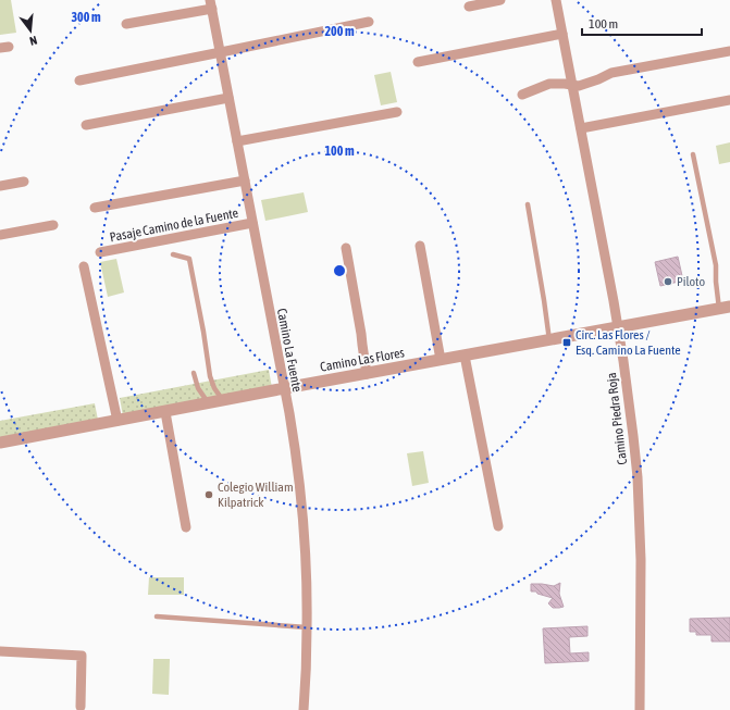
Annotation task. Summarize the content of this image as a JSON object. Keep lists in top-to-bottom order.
{
  "streets": {
    "street": [
      "Pasaje Camino de la Fuente",
      "Camino La Fuente",
      "Camino Las Flores",
      "Camino Piedra Roja"
    ]
  },
  "crossings": [
    ["Pasaje Camino de la Fuente", "Camino La Fuente"],
    ["Camino La Fuente", "Camino Las Flores"],
    ["Camino Las Flores", "Camino Piedra Roja"]
  ],
  "places": {
    "other": ["Piloto", "Colegio William Kilpatrick"],
    "transit": ["Circ. Las Flores / Esq. Camino La Fuente"]
  },
  "scale_bar": "100 m",
  "north": "bottom",
  "rings": ["300 m", "200 m", "100 m"]
}
